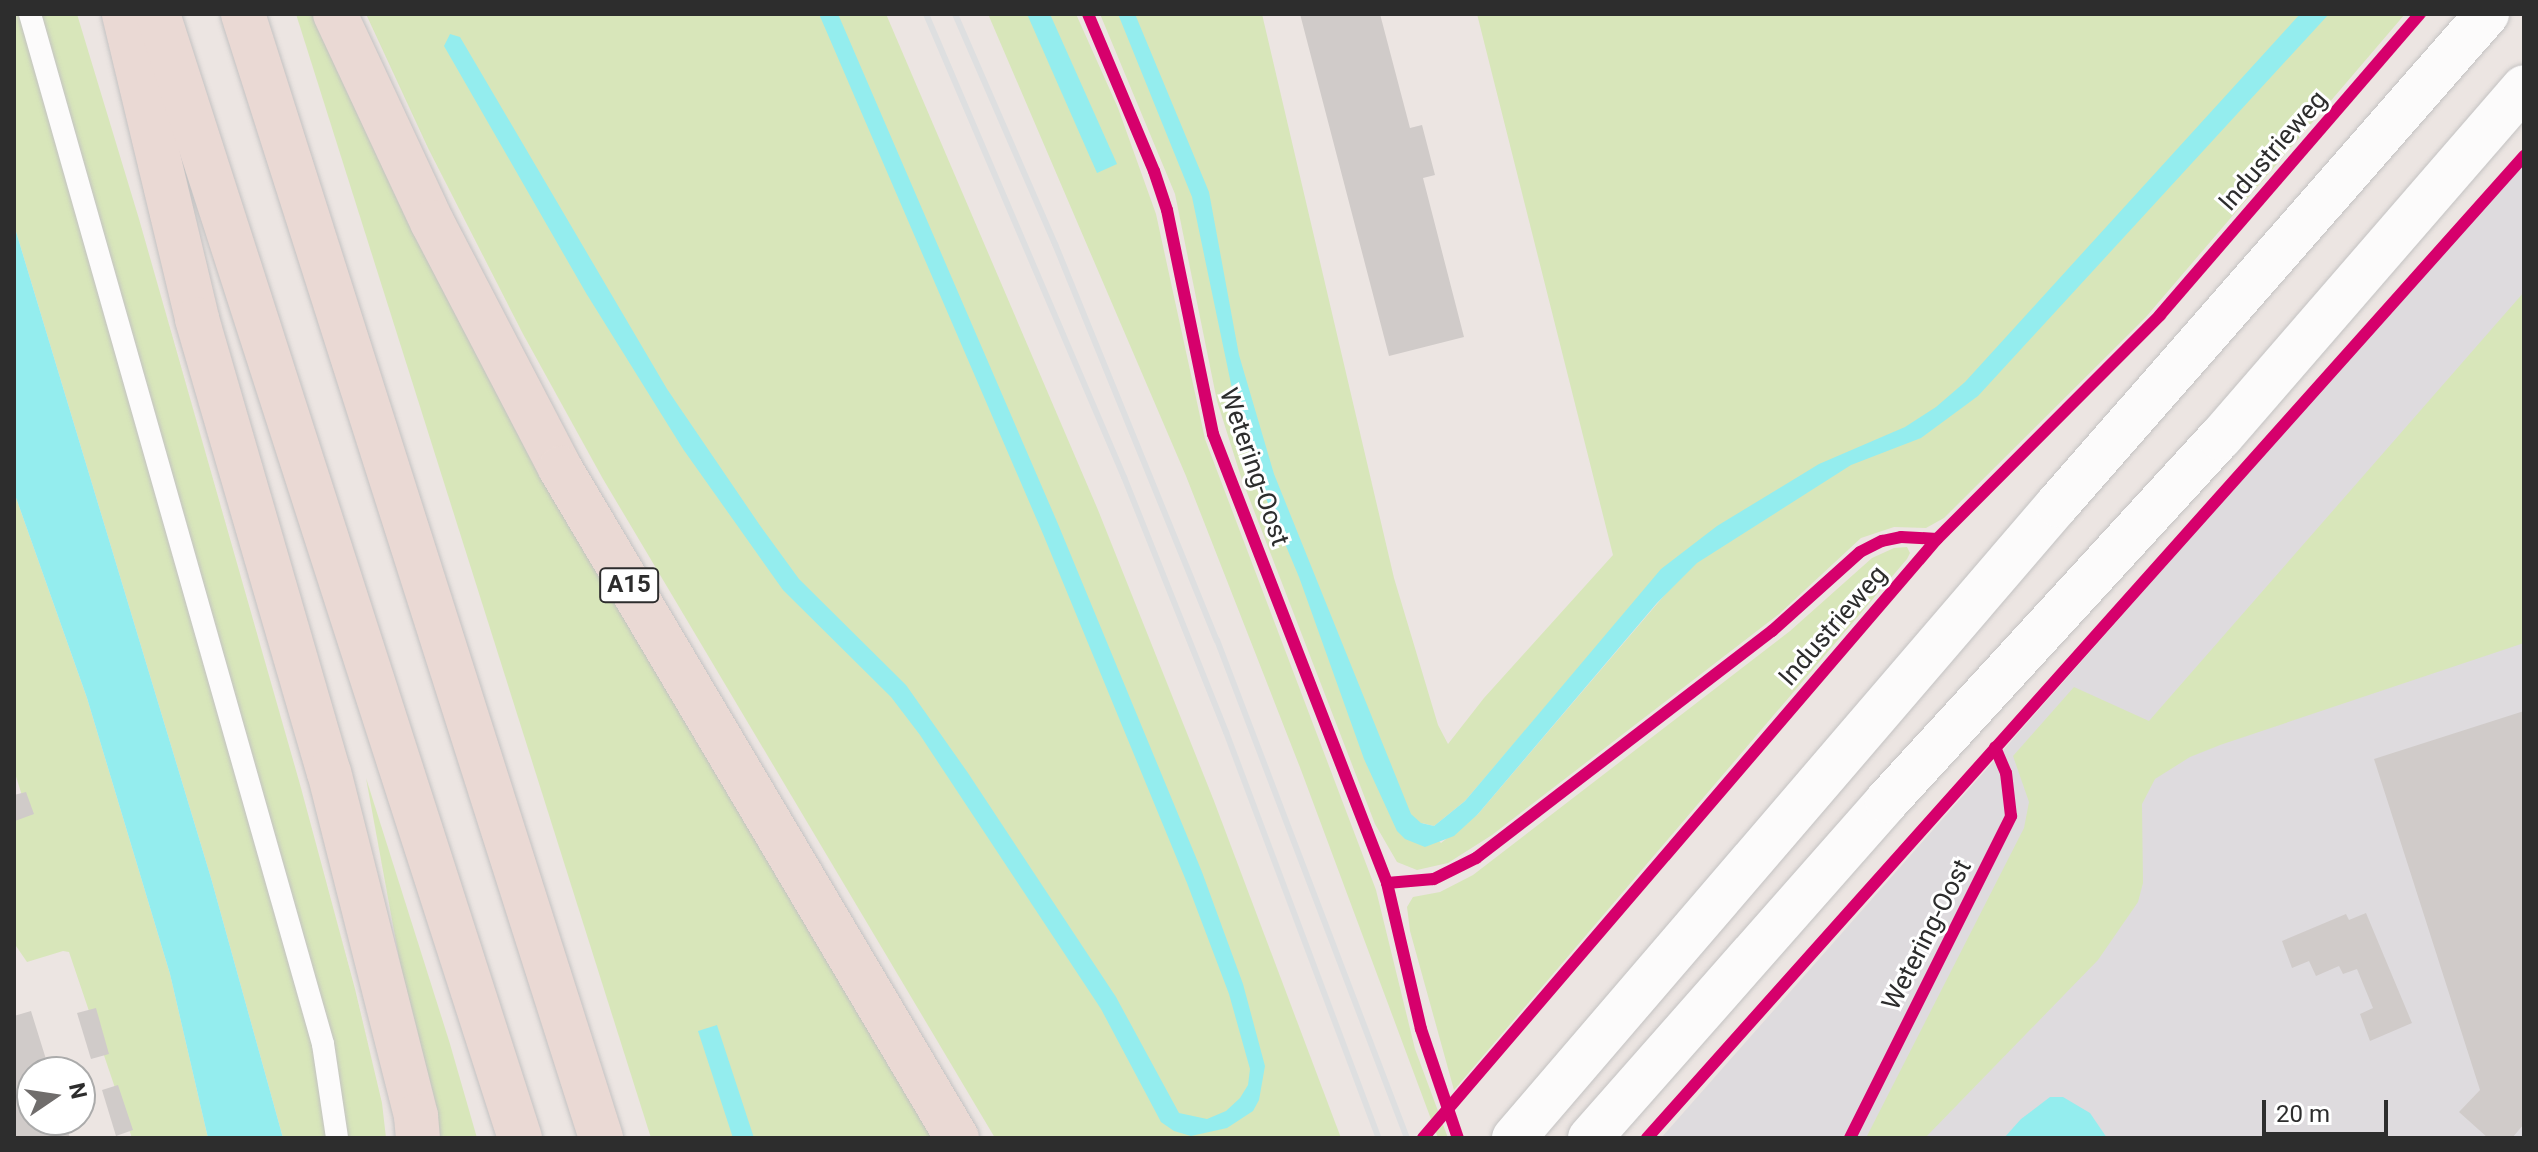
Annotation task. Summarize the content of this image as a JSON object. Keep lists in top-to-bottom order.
{
  "streets": {
    "highway": ["A15"],
    "cycle path": ["Industrieweg", "Wetering-Oost"]
  },
  "scale_bar": "20 m",
  "north": "right"
}
